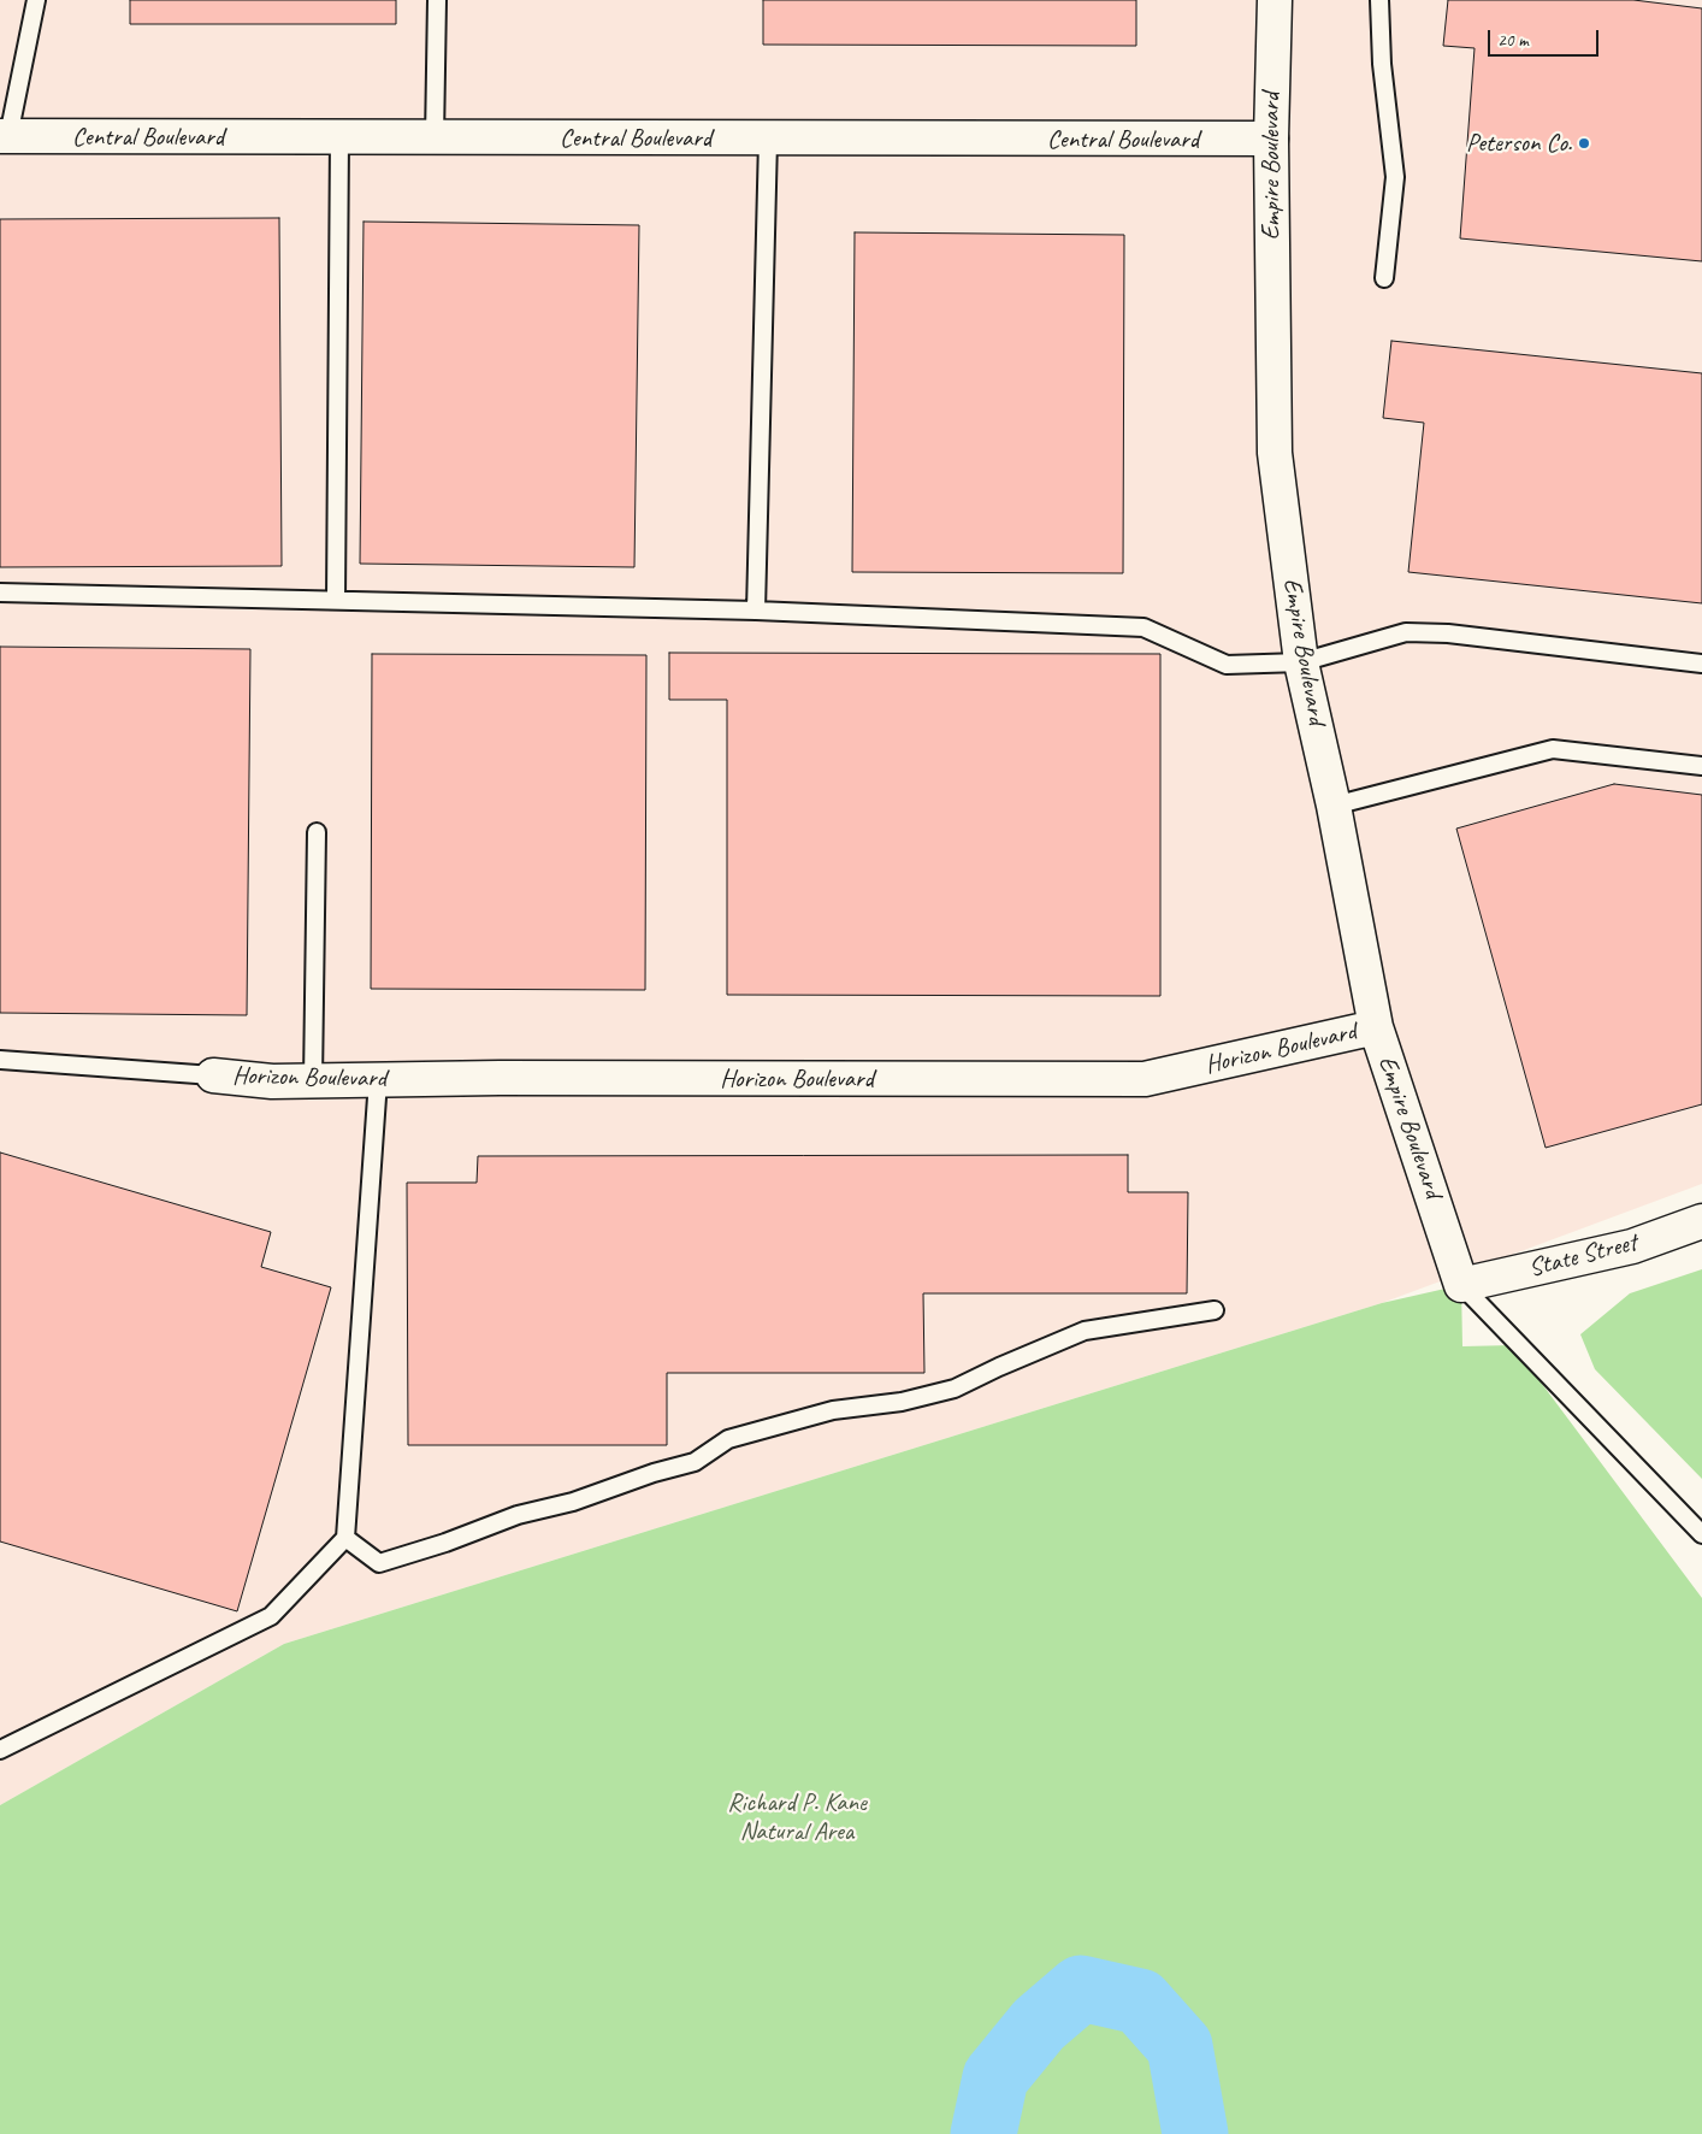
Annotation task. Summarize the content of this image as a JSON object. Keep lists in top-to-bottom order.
{
  "streets": {
    "street": [
      "Central Boulevard",
      "Empire Boulevard",
      "Horizon Boulevard",
      "State Street"
    ]
  },
  "crossings": [
    ["Central Boulevard", "Empire Boulevard"],
    ["Empire Boulevard", "Horizon Boulevard"],
    ["Empire Boulevard", "State Street"]
  ],
  "parks": ["Richard P. Kane Natural Area"],
  "places": ["Peterson Co."],
  "scale_bar": "20 m"
}
